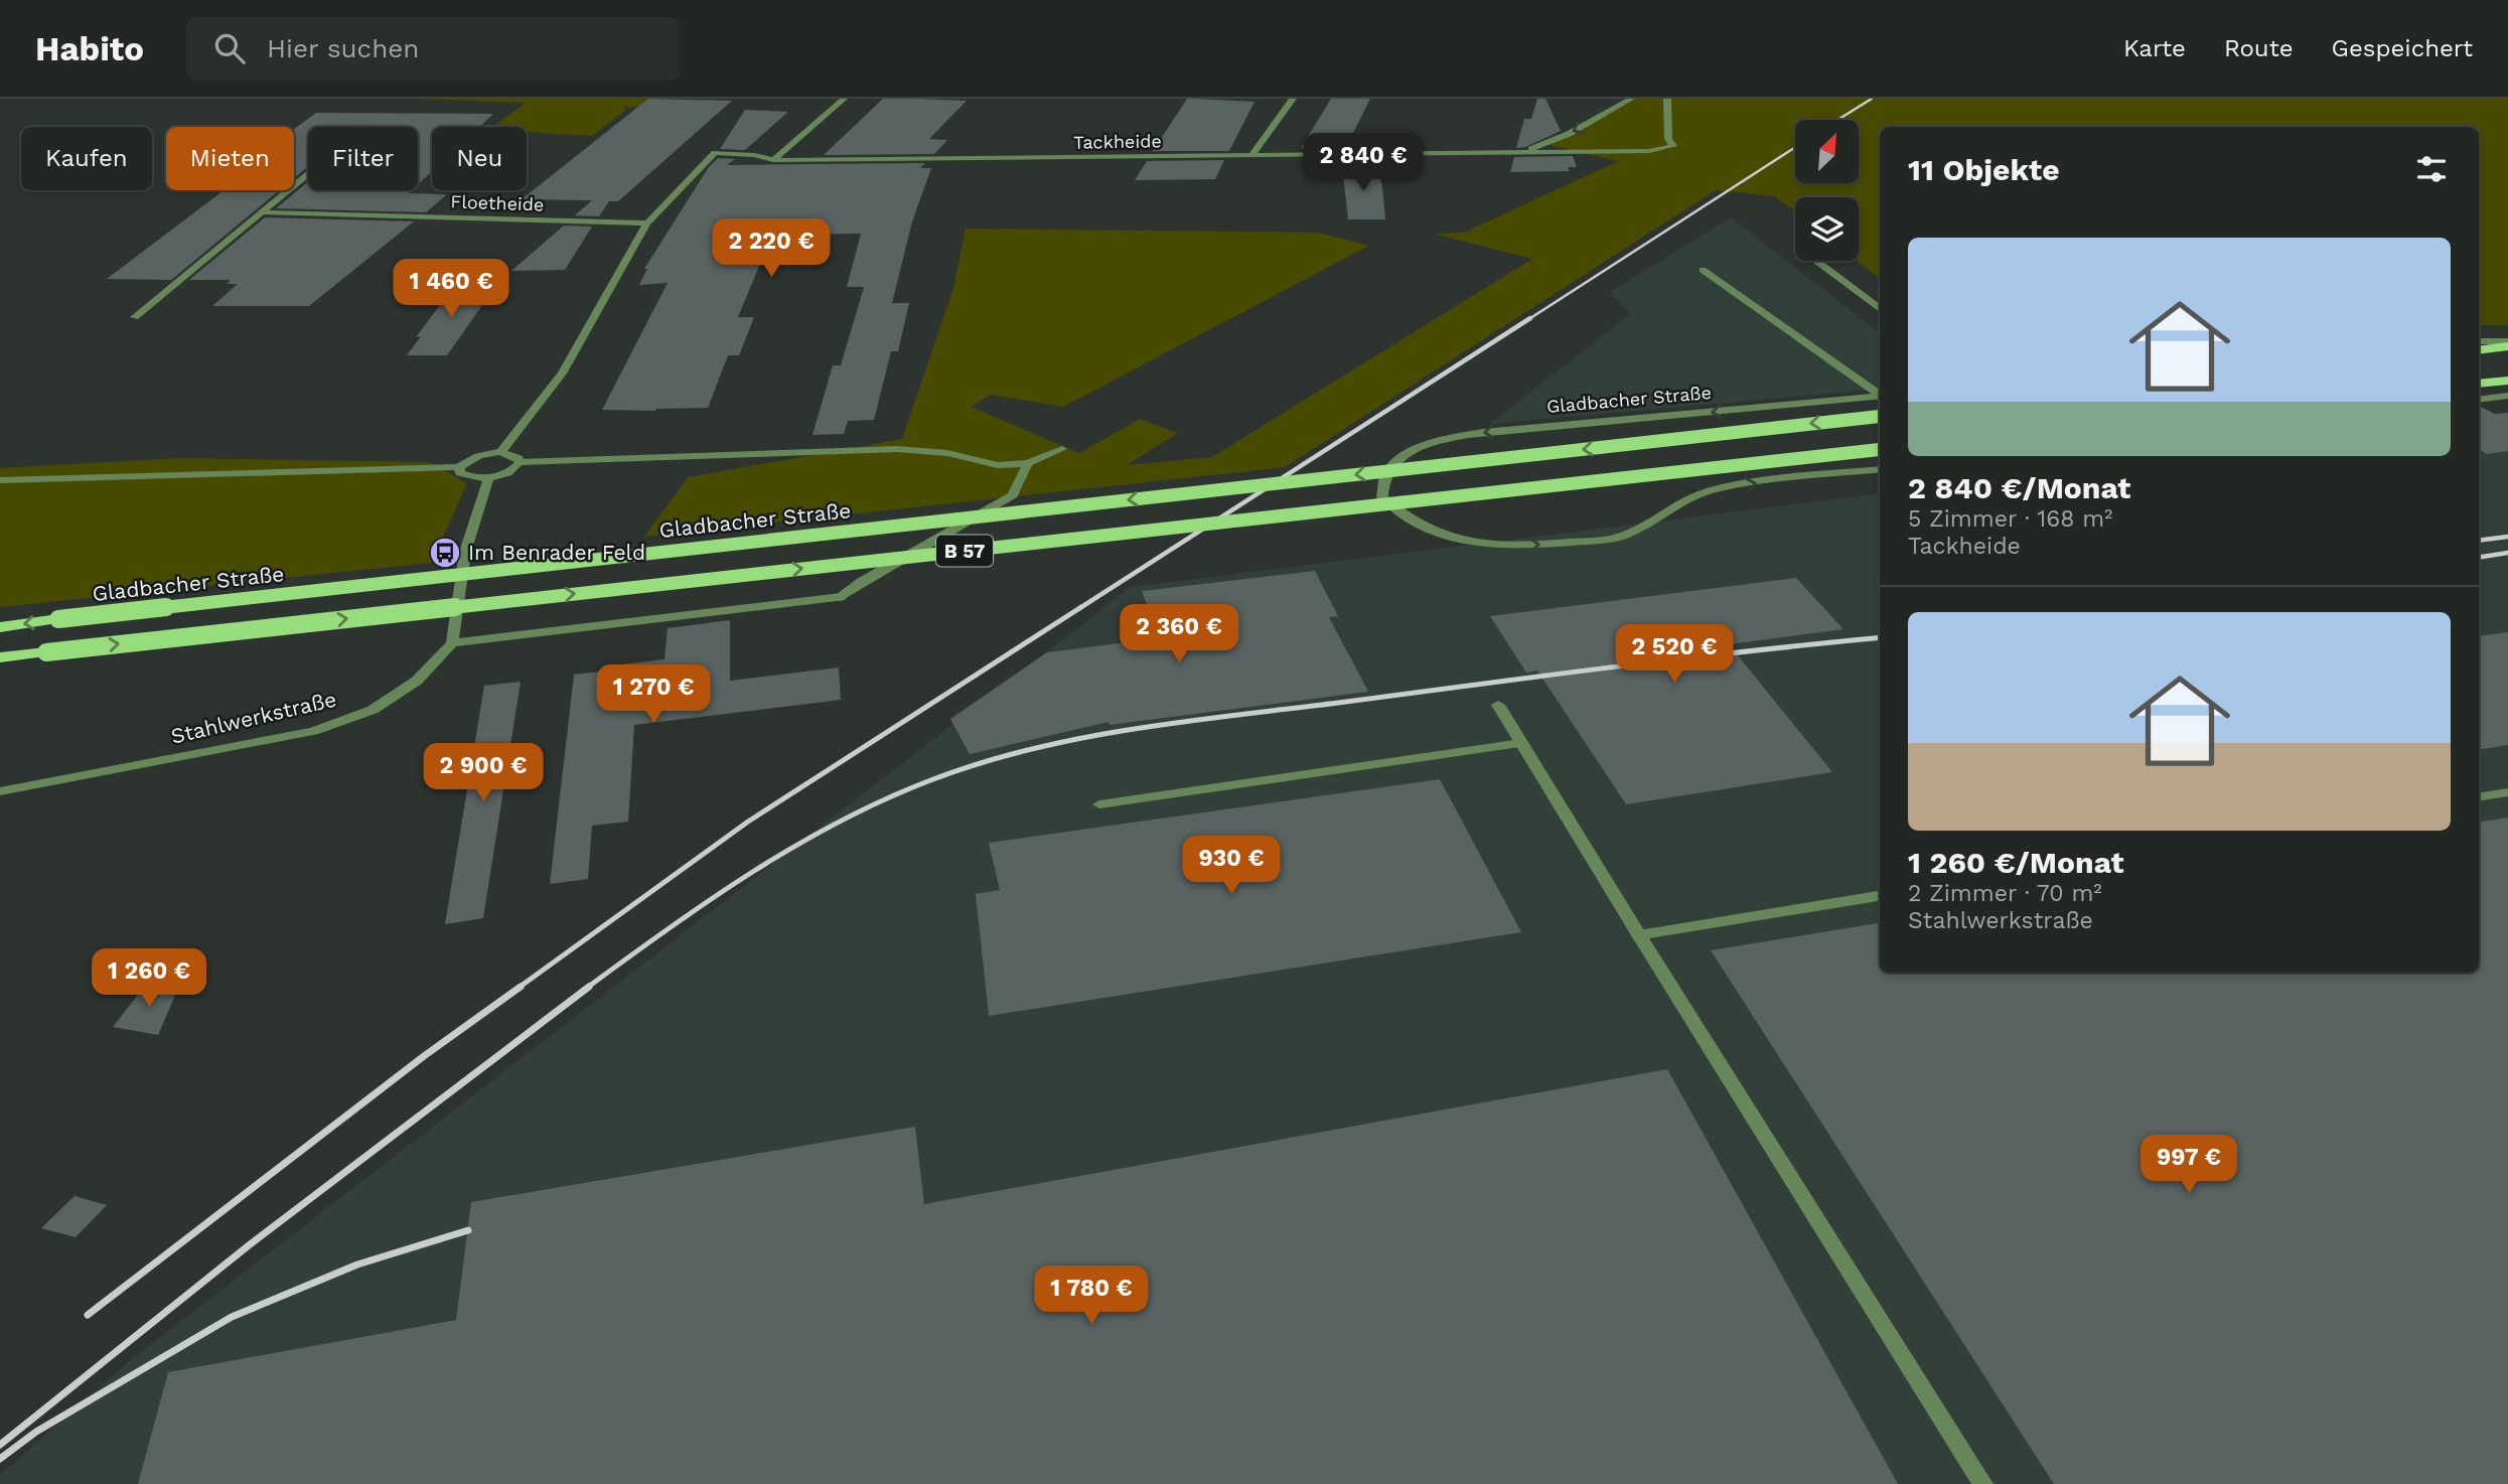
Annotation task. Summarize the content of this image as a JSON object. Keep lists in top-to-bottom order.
{
  "streets": {
    "main road": ["Gladbacher Straße", "B 57"],
    "street": ["Tackheide", "Floetheide", "Stahlwerkstraße"]
  },
  "crossings": [
    ["Tackheide", "Floetheide"]
  ],
  "places": {
    "bus stop": ["Im Benrader Feld"]
  },
  "north": "top right",
  "page": {
    "header": "Habito",
    "search": "Hier suchen",
    "nav": ["Karte", "Route", "Gespeichert"],
    "chip": [
      "Kaufen",
      "Mieten",
      "Filter",
      "Neu"
    ],
    "heading": "11 Objekte",
    "price": [
      "2 840 €",
      "2 220 €",
      "1 460 €",
      "2 360 €",
      "2 520 €",
      "1 270 €",
      "2 900 €",
      "930 €",
      "1 260 €",
      "997 €",
      "1 780 €"
    ],
    "list": [
      {
        "name": "2 840 €/Monat",
        "note": "5 Zimmer · 168 m² · Tackheide"
      },
      {
        "name": "1 260 €/Monat",
        "note": "2 Zimmer · 70 m² · Stahlwerkstraße"
      }
    ]
  }
}
